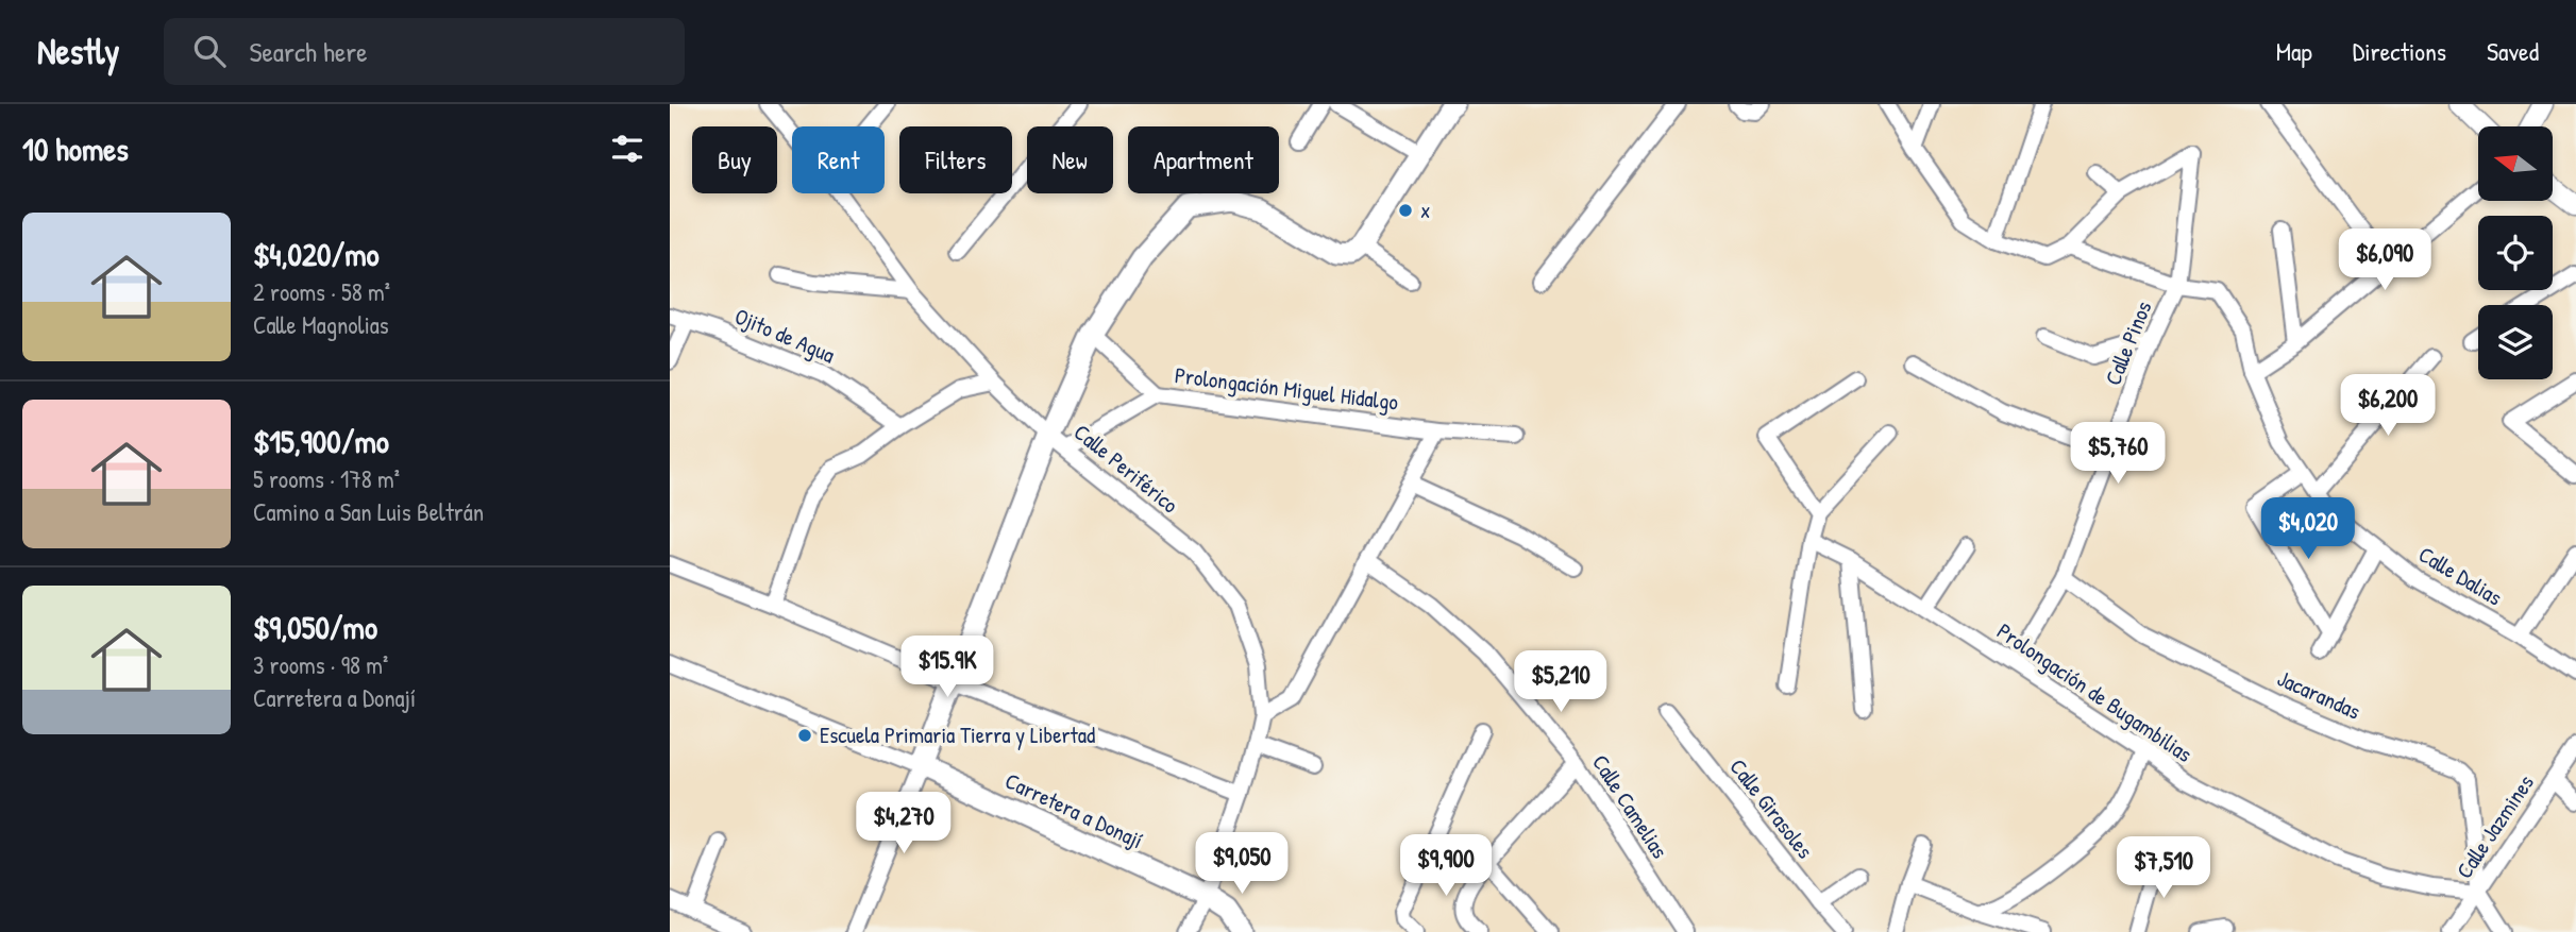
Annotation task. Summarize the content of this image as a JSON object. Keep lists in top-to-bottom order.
{
  "streets": {
    "main road": ["Carretera a Donají"],
    "street": [
      "Ojito de Agua",
      "Calle Pinos",
      "Prolongación Miguel Hidalgo",
      "Calle Periférico",
      "Calle Dalias",
      "Prolongación de Bugambilias",
      "Jacarandas",
      "Calle Camelias",
      "Calle Girasoles",
      "Calle Jazmines"
    ]
  },
  "crossings": [
    ["Calle Pinos", "Calle Dalias"],
    ["Calle Pinos", "Prolongación de Bugambilias"],
    ["Calle Pinos", "Jacarandas"],
    ["Prolongación Miguel Hidalgo", "Calle Periférico"],
    ["Calle Periférico", "Carretera a Donají"],
    ["Prolongación de Bugambilias", "Jacarandas"],
    ["Prolongación de Bugambilias", "Calle Jazmines"],
    ["Jacarandas", "Calle Jazmines"]
  ],
  "places": ["x", "Escuela Primaria Tierra y Libertad"],
  "north": "left",
  "page": {
    "header": "Nestly",
    "search": "Search here",
    "nav": ["Map", "Directions", "Saved"],
    "heading": "10 homes",
    "chip": [
      "Buy",
      "Rent",
      "Filters",
      "New",
      "Apartment"
    ],
    "list": [
      {
        "name": "$4,020/mo",
        "note": "2 rooms · 58 m² · Calle Magnolias"
      },
      {
        "name": "$15,900/mo",
        "note": "5 rooms · 178 m² · Camino a San Luis Beltrán"
      },
      {
        "name": "$9,050/mo",
        "note": "3 rooms · 98 m² · Carretera a Donají"
      }
    ],
    "price": [
      "$6,090",
      "$6,200",
      "$5,760",
      "$4,020",
      "$15.9K",
      "$5,210",
      "$4,270",
      "$9,050",
      "$9,900",
      "$7,510"
    ]
  }
}
